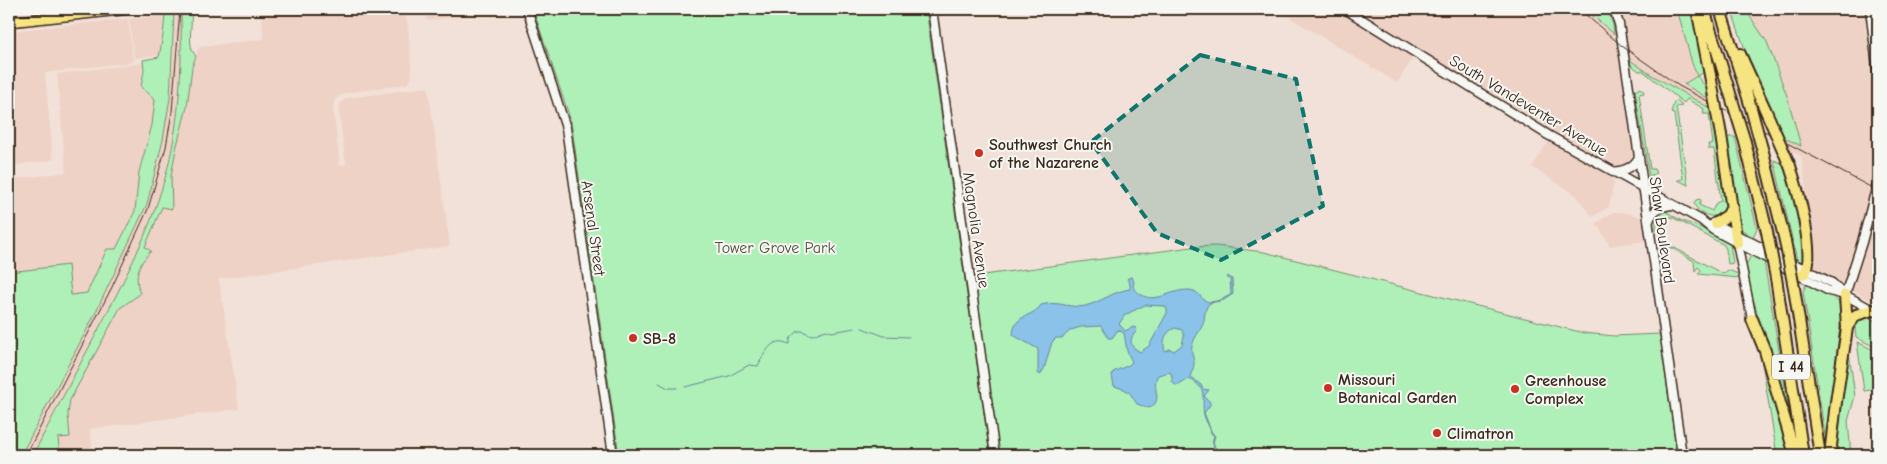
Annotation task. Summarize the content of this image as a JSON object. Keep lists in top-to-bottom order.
{
  "streets": {
    "highway": ["I 44"],
    "main road": [
      "South Vandeventer Avenue",
      "Arsenal Street",
      "Magnolia Avenue",
      "Shaw Boulevard"
    ]
  },
  "crossings": [
    ["South Vandeventer Avenue", "Shaw Boulevard"]
  ],
  "parks": ["Tower Grove Park"],
  "places": [
    "Southwest Church of the Nazarene",
    "SB-8",
    "Missouri Botanical Garden",
    "Greenhouse Complex",
    "Climatron"
  ]
}
